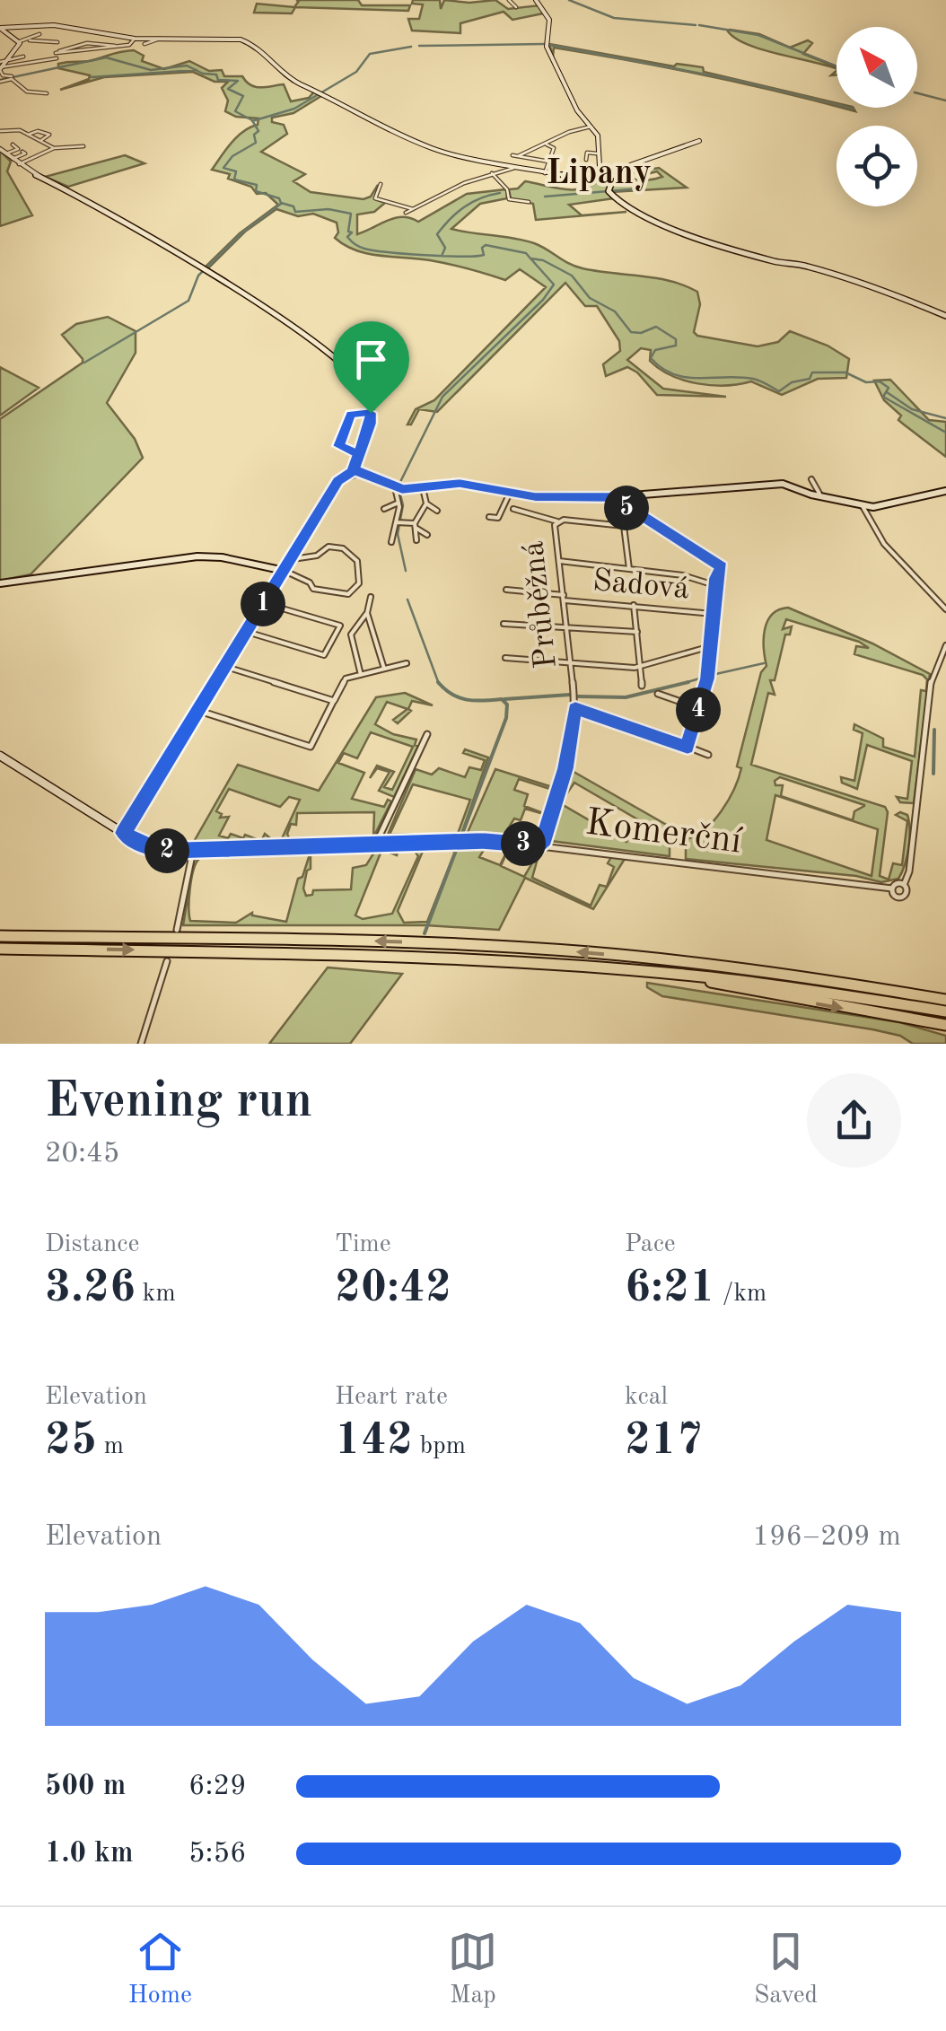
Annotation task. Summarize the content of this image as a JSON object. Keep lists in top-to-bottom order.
{
  "streets": {
    "street": ["Sadová", "Průběžná", "Komerční"]
  },
  "crossings": [
    ["Sadová", "Průběžná"],
    ["Průběžná", "Komerční"]
  ],
  "districts": ["Lipany"],
  "north": "top left",
  "page": {
    "pins": [
      "5",
      "1",
      "4",
      "3",
      "2"
    ],
    "heading": ["Evening run", "20:45"],
    "stats": [
      ["Distance", "3.26 km"],
      ["Time", "20:42"],
      ["Pace", "6:21 /km"],
      ["Elevation", "25 m"],
      ["Heart rate", "142 bpm"],
      ["kcal", "217"]
    ],
    "chart": ["Elevation", "196–209 m"],
    "list": [
      {
        "name": "500 m",
        "note": "6:29"
      },
      {
        "name": "1.0 km",
        "note": "5:56"
      }
    ],
    "tabs": ["Home", "Map", "Saved"]
  }
}
